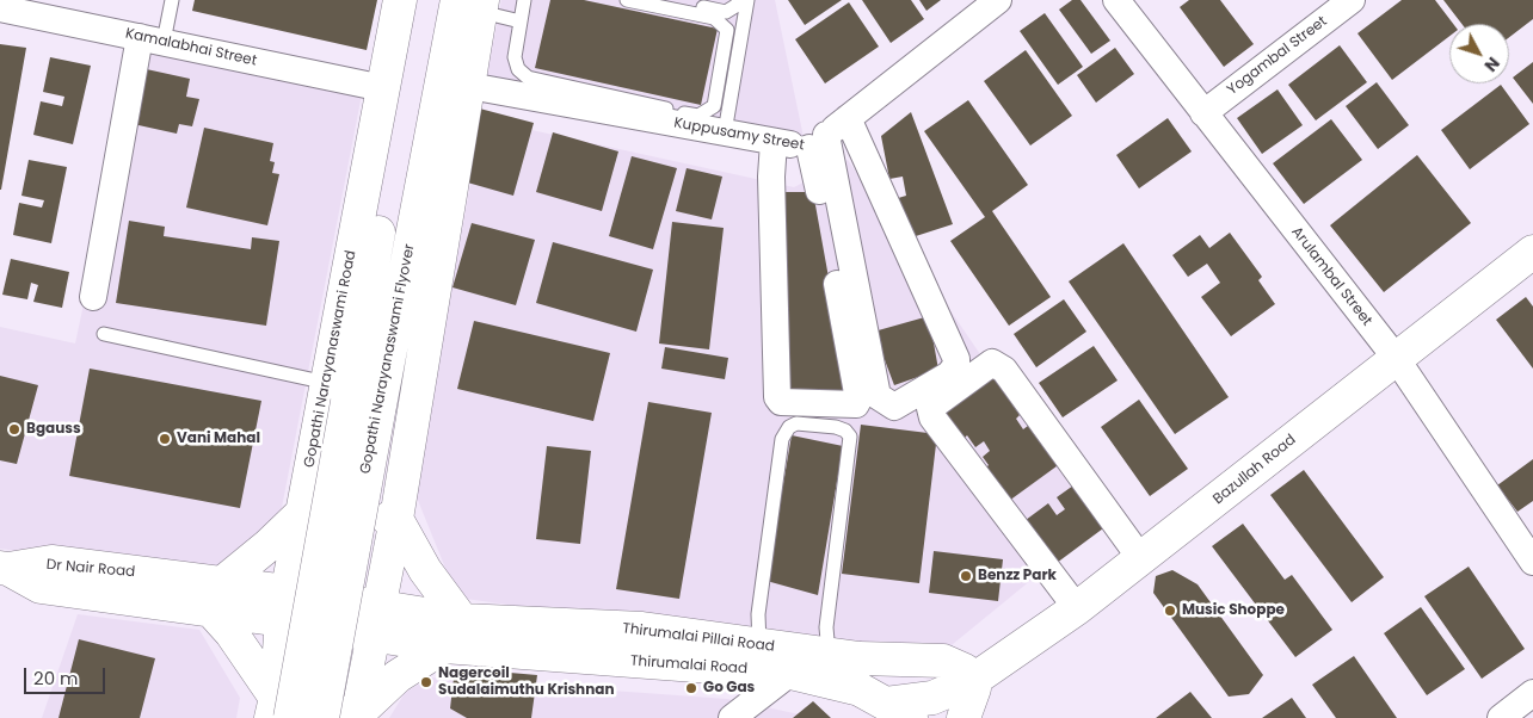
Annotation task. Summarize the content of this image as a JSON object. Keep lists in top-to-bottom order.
{
  "streets": {
    "main road": [
      "Gopathi Narayanaswami Road",
      "Gopathi Narayanaswami Flyover",
      "Bazullah Road",
      "Dr Nair Road",
      "Thirumalai Pillai Road",
      "Thirumalai Road"
    ],
    "street": [
      "Kamalabhai Street",
      "Yogambal Street",
      "Kuppusamy Street",
      "Arulambal Street"
    ]
  },
  "crossings": [
    ["Kamalabhai Street", "Gopathi Narayanaswami Road"],
    ["Yogambal Street", "Arulambal Street"],
    ["Arulambal Street", "Bazullah Road"],
    ["Gopathi Narayanaswami Road", "Gopathi Narayanaswami Flyover"],
    ["Gopathi Narayanaswami Road", "Dr Nair Road"],
    ["Bazullah Road", "Thirumalai Pillai Road"],
    ["Dr Nair Road", "Thirumalai Pillai Road"],
    ["Dr Nair Road", "Thirumalai Road"],
    ["Thirumalai Pillai Road", "Thirumalai Road"]
  ],
  "places": [
    "Bgauss",
    "Vani Mahal",
    "Benzz Park",
    "Music Shoppe",
    "Nagercoil Sudalaimuthu Krishnan",
    "Go Gas"
  ],
  "scale_bar": "20 m",
  "north": "bottom right"
}
